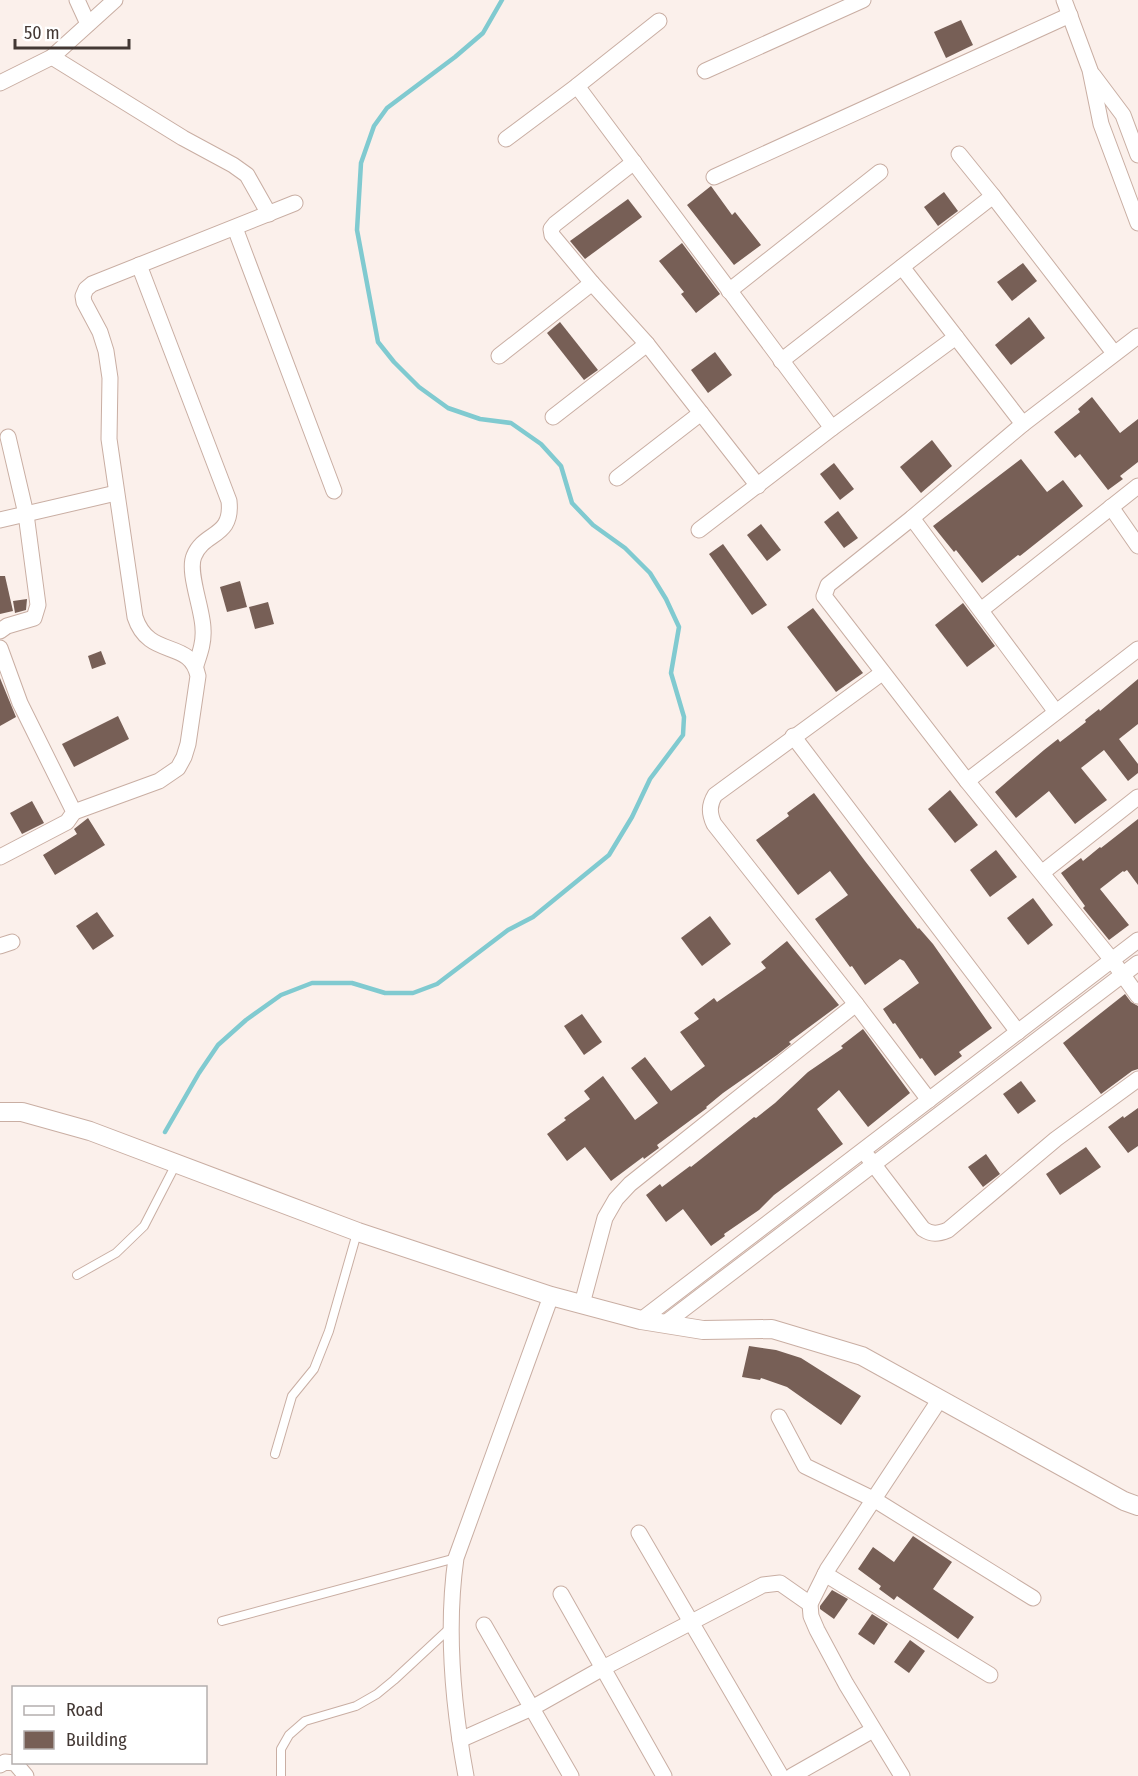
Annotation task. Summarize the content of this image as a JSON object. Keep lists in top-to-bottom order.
{
  "legend": ["Road", "Building"],
  "scale_bar": "50 m"
}
